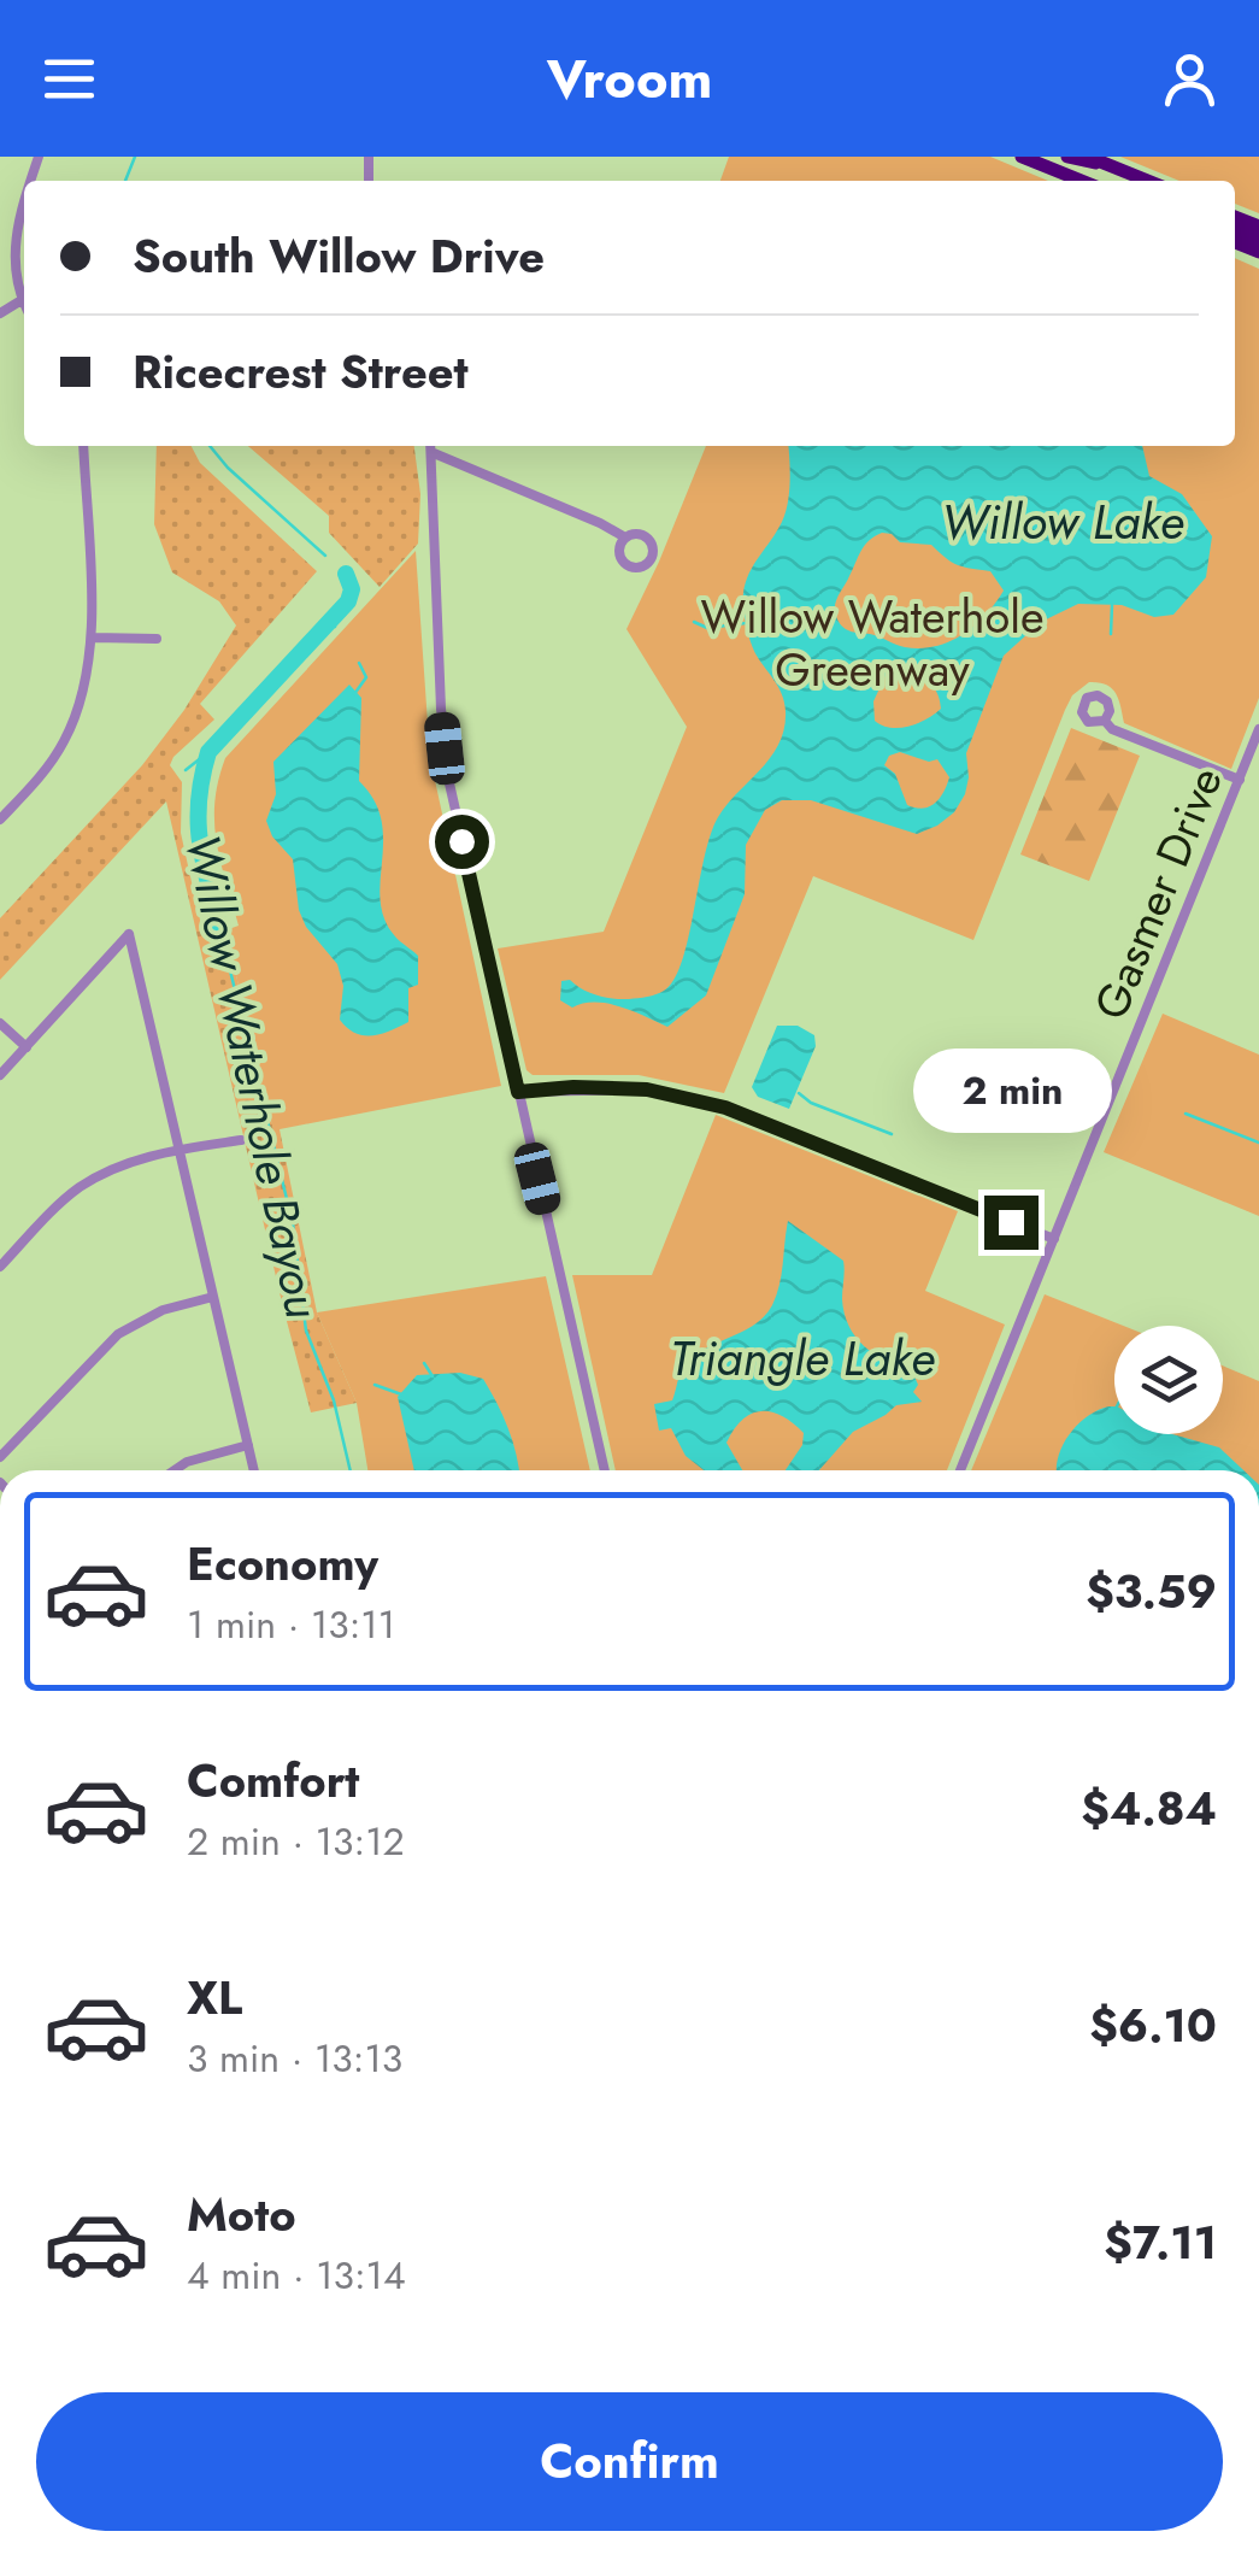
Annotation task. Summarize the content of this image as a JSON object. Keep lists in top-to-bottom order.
{
  "streets": {
    "street": ["Gasmer Drive"]
  },
  "water": ["Willow Lake", "Willow Waterhole Bayou", "Triangle Lake"],
  "parks": ["Willow Waterhole Greenway"],
  "page": {
    "header": "Vroom",
    "banner": ["South Willow Drive", "Ricecrest Street"],
    "bubble": "2 min",
    "list": [
      {
        "name": "Economy",
        "note": "1 min · 13:11",
        "value": "$3.59"
      },
      {
        "name": "Comfort",
        "note": "2 min · 13:12",
        "value": "$4.84"
      },
      {
        "name": "XL",
        "note": "3 min · 13:13",
        "value": "$6.10"
      },
      {
        "name": "Moto",
        "note": "4 min · 13:14",
        "value": "$7.11"
      }
    ],
    "buttons": "Confirm"
  }
}
